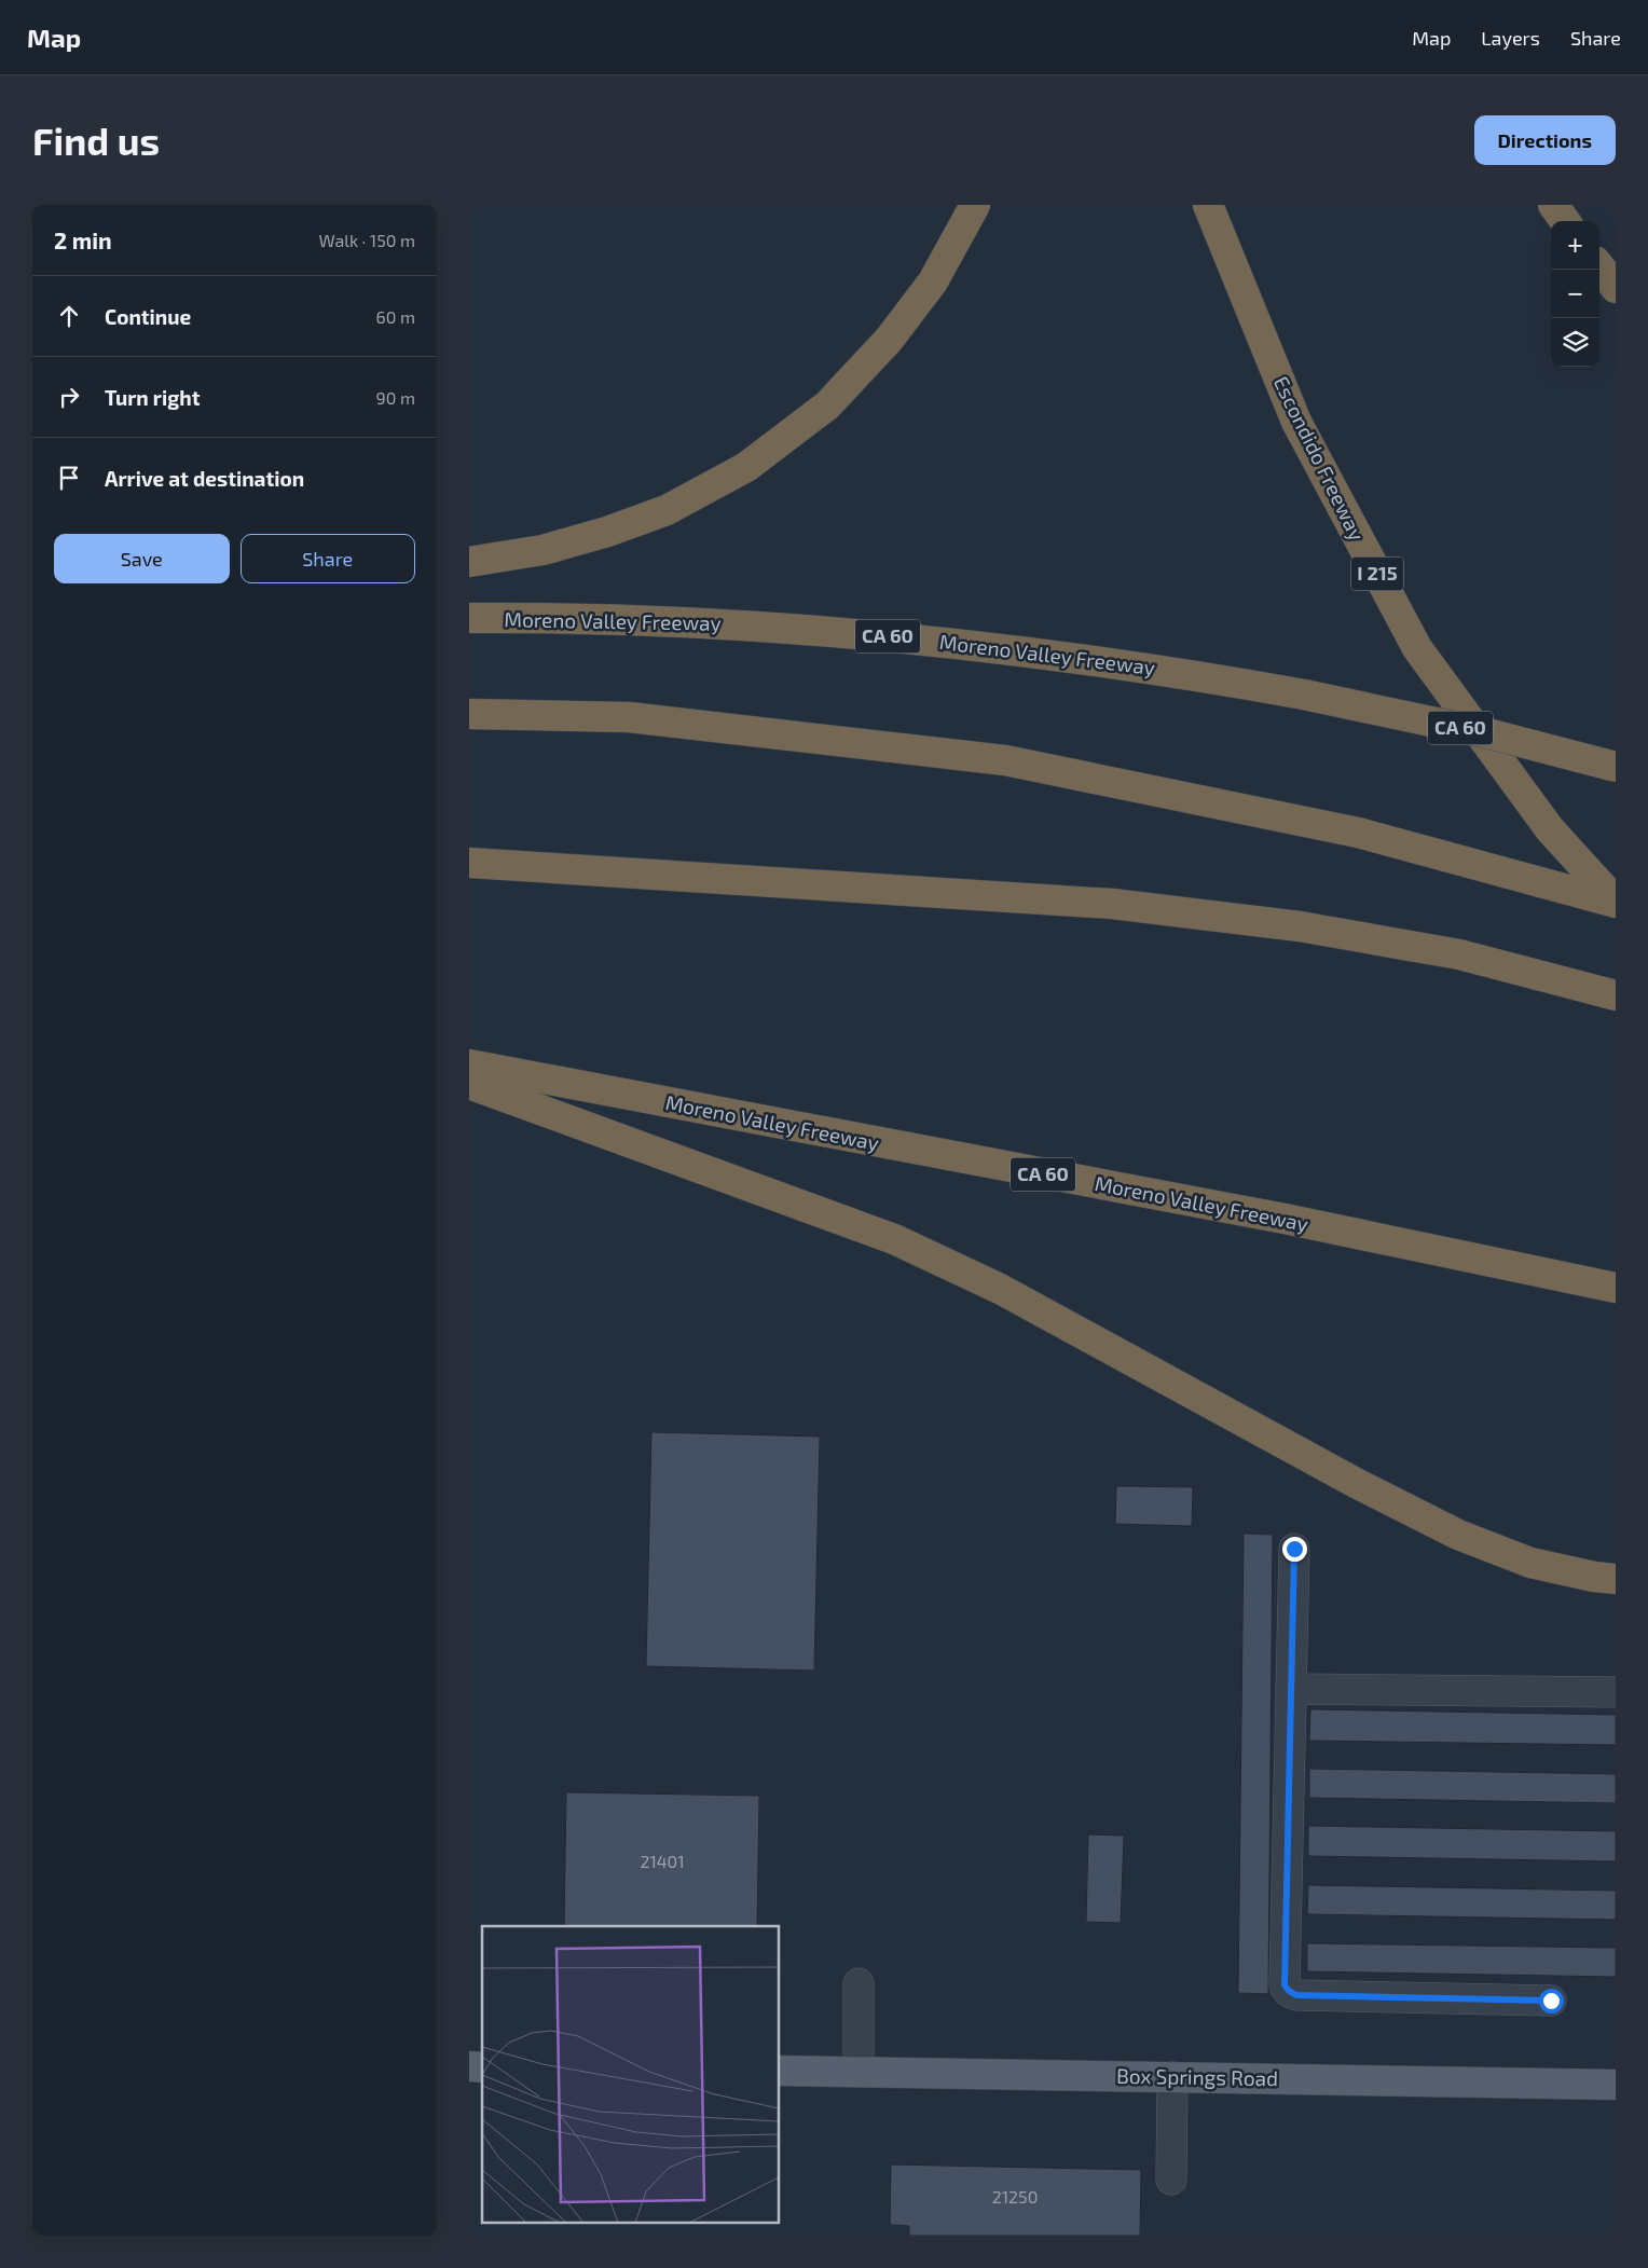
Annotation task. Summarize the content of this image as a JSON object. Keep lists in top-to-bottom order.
{
  "streets": {
    "highway": [
      "Escondido Freeway",
      "I 215",
      "Moreno Valley Freeway",
      "CA 60"
    ],
    "main road": ["Box Springs Road"]
  },
  "house_numbers": ["21401", "21250"],
  "page": {
    "header": "Map",
    "nav": ["Map", "Layers", "Share"],
    "buttons": [
      "Directions",
      ["Save", "Share"]
    ],
    "title": "Find us",
    "heading": ["2 min", "Walk · 150 m"],
    "map_buttons": ["+", "−"],
    "list": [
      ["Continue", "60 m"],
      ["Turn right", "90 m"],
      "Arrive at destination"
    ]
  }
}
